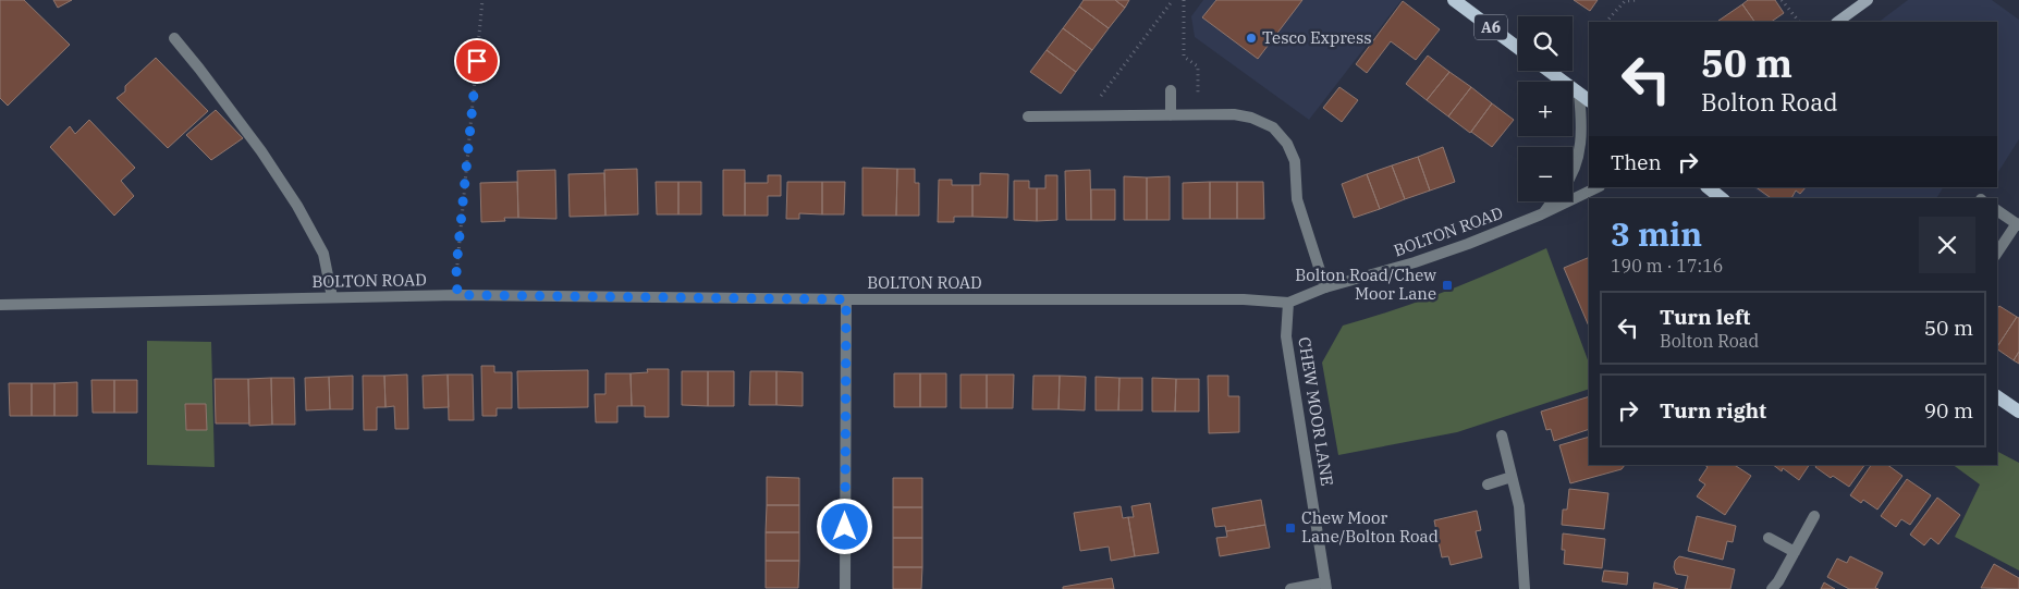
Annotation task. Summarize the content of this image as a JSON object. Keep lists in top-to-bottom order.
{
  "streets": {
    "main road": ["A6"],
    "street": ["BOLTON ROAD", "CHEW MOOR LANE"]
  },
  "crossings": [
    ["BOLTON ROAD", "CHEW MOOR LANE"]
  ],
  "places": {
    "other": ["Tesco Express"],
    "transit": ["Bolton Road/Chew Moor Lane", "Chew Moor Lane/Bolton Road"]
  },
  "page": {
    "map_buttons": ["+", "−"],
    "turn": ["50 m", "Bolton Road"],
    "then": "Then",
    "heading": ["3 min", "190 m · 17:16"],
    "list": [
      {
        "name": "Turn left",
        "note": "Bolton Road",
        "value": "50 m"
      },
      {
        "name": "Turn right",
        "value": "90 m"
      }
    ]
  }
}
